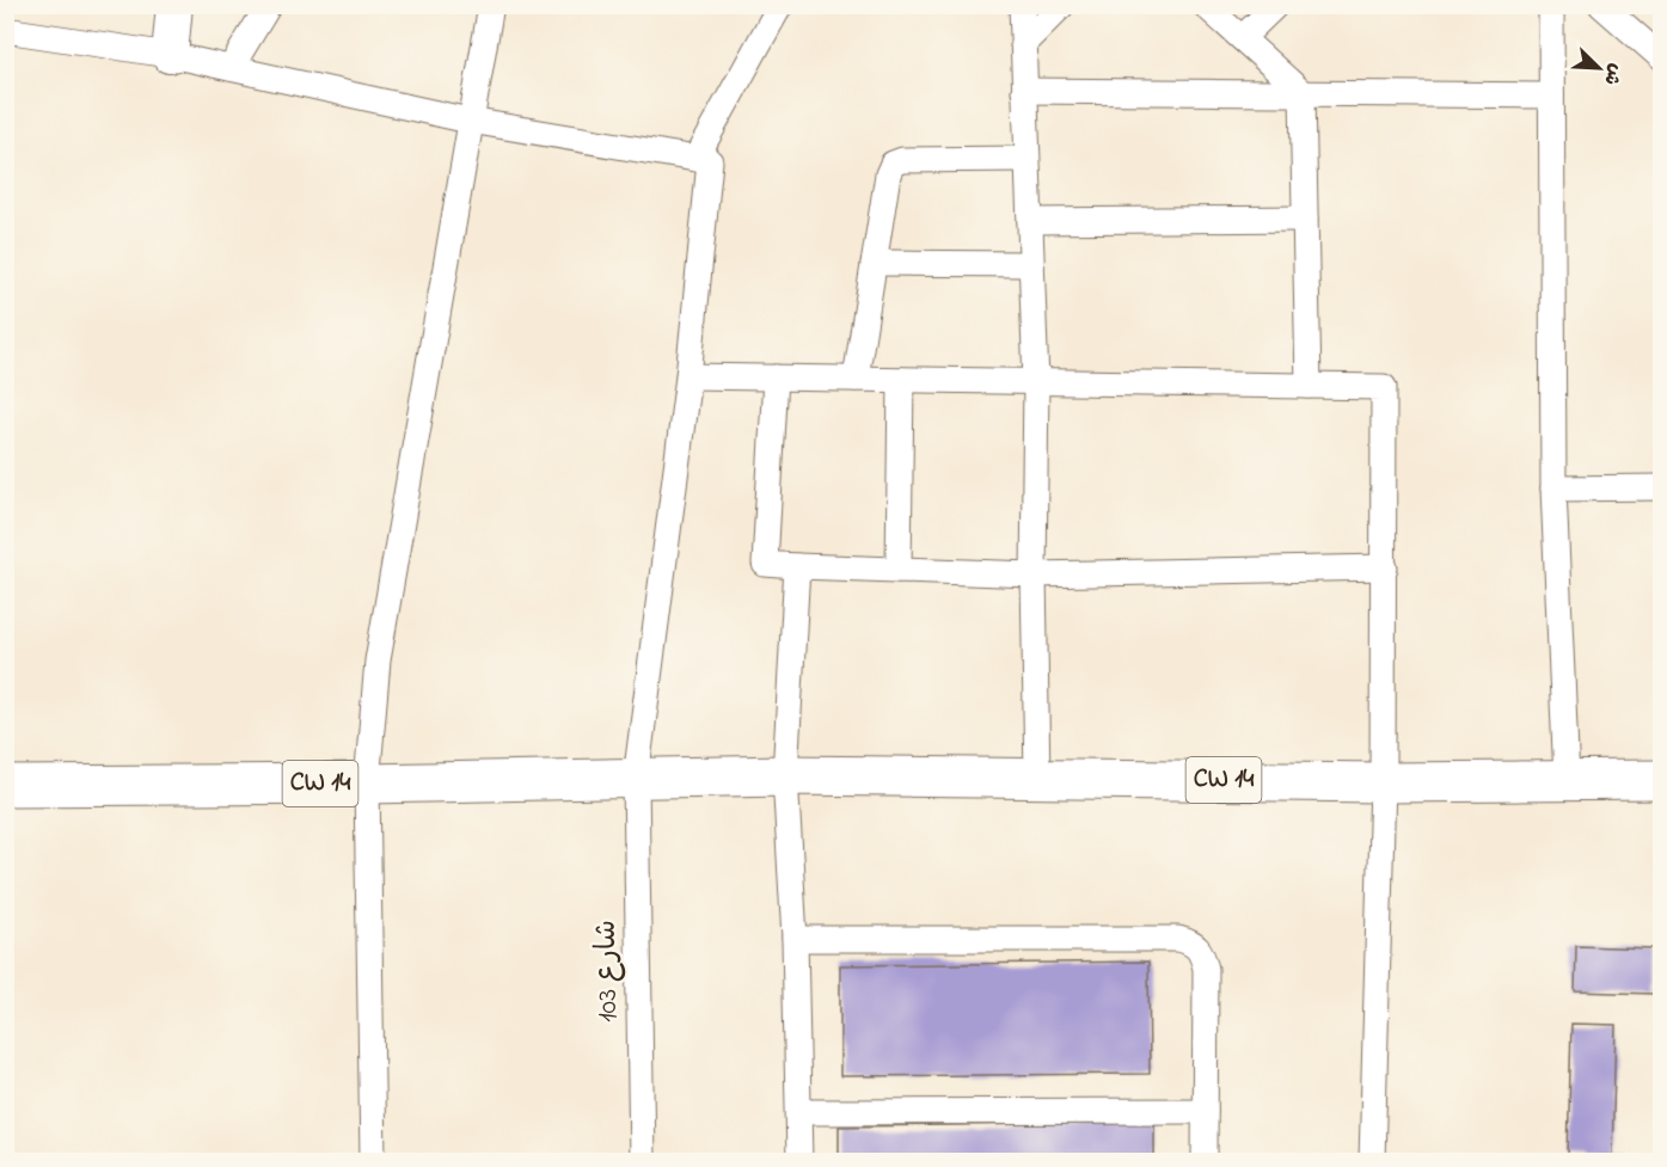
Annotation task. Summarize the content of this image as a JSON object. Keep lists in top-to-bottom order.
{
  "streets": {
    "main road": ["CW 14"],
    "street": ["شارع 103"]
  },
  "crossings": [
    ["CW 14", "شارع 103"]
  ],
  "north": "bottom right"
}
